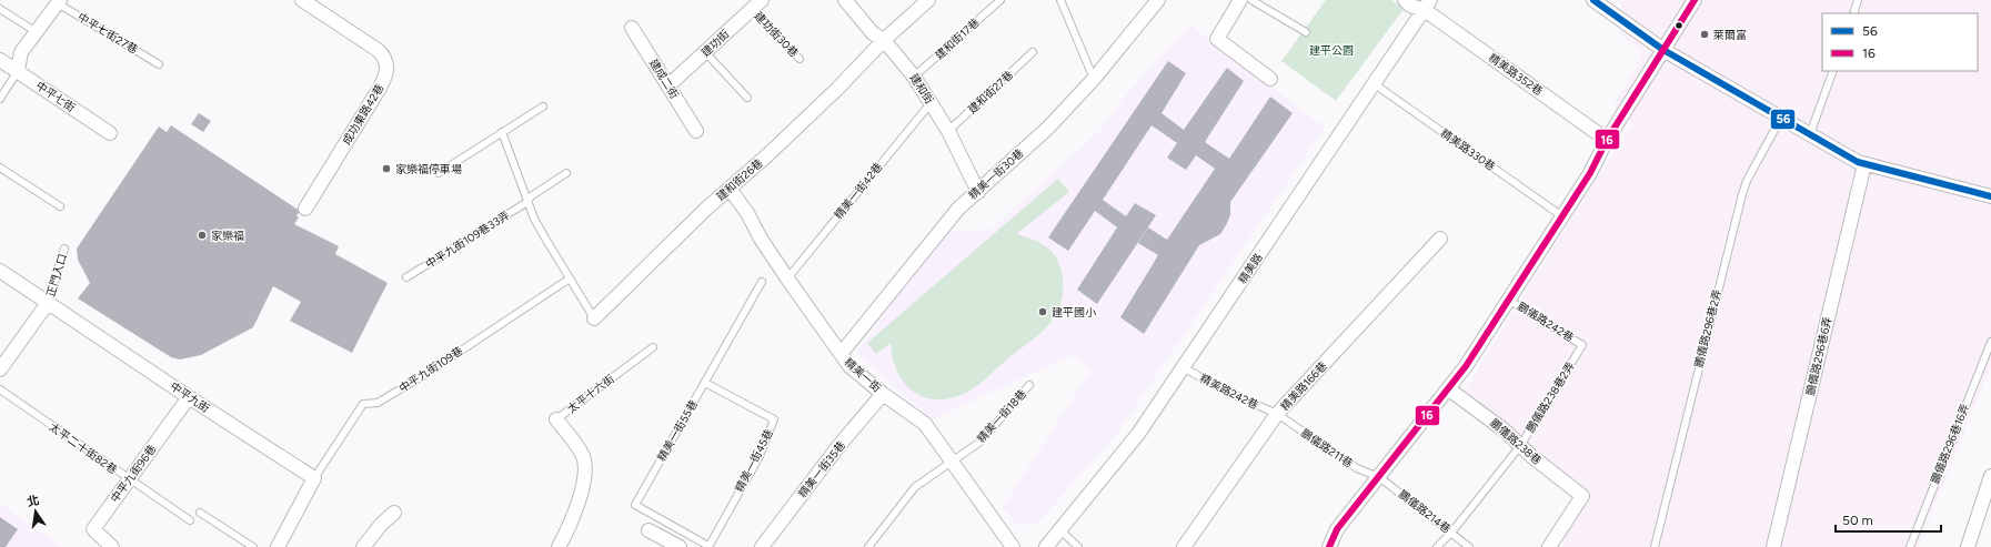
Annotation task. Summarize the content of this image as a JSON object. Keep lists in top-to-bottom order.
{
  "streets": {
    "street": [
      "中平七街27巷",
      "建功街",
      "精美路352巷",
      "建成二街",
      "建和街",
      "中平七街",
      "成功東路42巷",
      "精美一街30巷",
      "建和街26巷",
      "精美路",
      "鵬儀路296巷6弄",
      "精美一街",
      "精美路166巷",
      "太平十六街",
      "中平九街",
      "鵬儀路238巷",
      "精美一街35巷",
      "中平九街96巷"
    ],
    "lane": [
      "建功街30巷",
      "建和街17巷",
      "建和街27巷",
      "精美路330巷",
      "精美一街42巷",
      "中平九街109巷33弄",
      "正門入口",
      "鵬儀路242巷",
      "鵬儀路296巷2弄",
      "中平九街109巷",
      "精美路242巷",
      "鵬儀路238巷2弄",
      "精美一街18巷",
      "精美一街55巷",
      "鵬儀路296巷16弄",
      "太平二十街82巷",
      "鵬儀路211巷",
      "精美一街45巷",
      "鵬儀路214巷"
    ]
  },
  "crossings": [
    ["中平七街27巷", "中平七街"],
    ["建功街30巷", "建功街"],
    ["建和街17巷", "建和街"],
    ["建功街", "建成二街"],
    ["精美路352巷", "精美路"],
    ["建和街", "建和街27巷"],
    ["建和街", "精美一街30巷"],
    ["建和街", "建和街26巷"],
    ["建和街", "精美一街42巷"],
    ["精美路330巷", "精美路"],
    ["精美一街30巷", "精美一街"],
    ["建和街26巷", "精美一街"],
    ["精美一街42巷", "精美一街"],
    ["精美路", "精美路242巷"],
    ["正門入口", "中平九街"],
    ["鵬儀路242巷", "鵬儀路238巷2弄"],
    ["中平九街109巷", "中平九街"],
    ["精美一街", "精美一街18巷"],
    ["精美一街", "精美一街35巷"],
    ["精美路166巷", "精美路242巷"],
    ["精美路166巷", "鵬儀路211巷"],
    ["精美路242巷", "鵬儀路211巷"],
    ["中平九街", "中平九街96巷"],
    ["鵬儀路238巷2弄", "鵬儀路238巷"],
    ["鵬儀路238巷2弄", "鵬儀路214巷"],
    ["精美一街55巷", "精美一街45巷"],
    ["太平二十街82巷", "中平九街96巷"],
    ["鵬儀路211巷", "鵬儀路214巷"]
  ],
  "parks": ["建平公園"],
  "places": [
    "萊爾富",
    "家樂福停車場",
    "家樂福",
    "建平國小"
  ],
  "lines": ["transit line 56", "transit line 16"],
  "legend": ["56", "16"],
  "scale_bar": "50 m",
  "north": "top"
}
